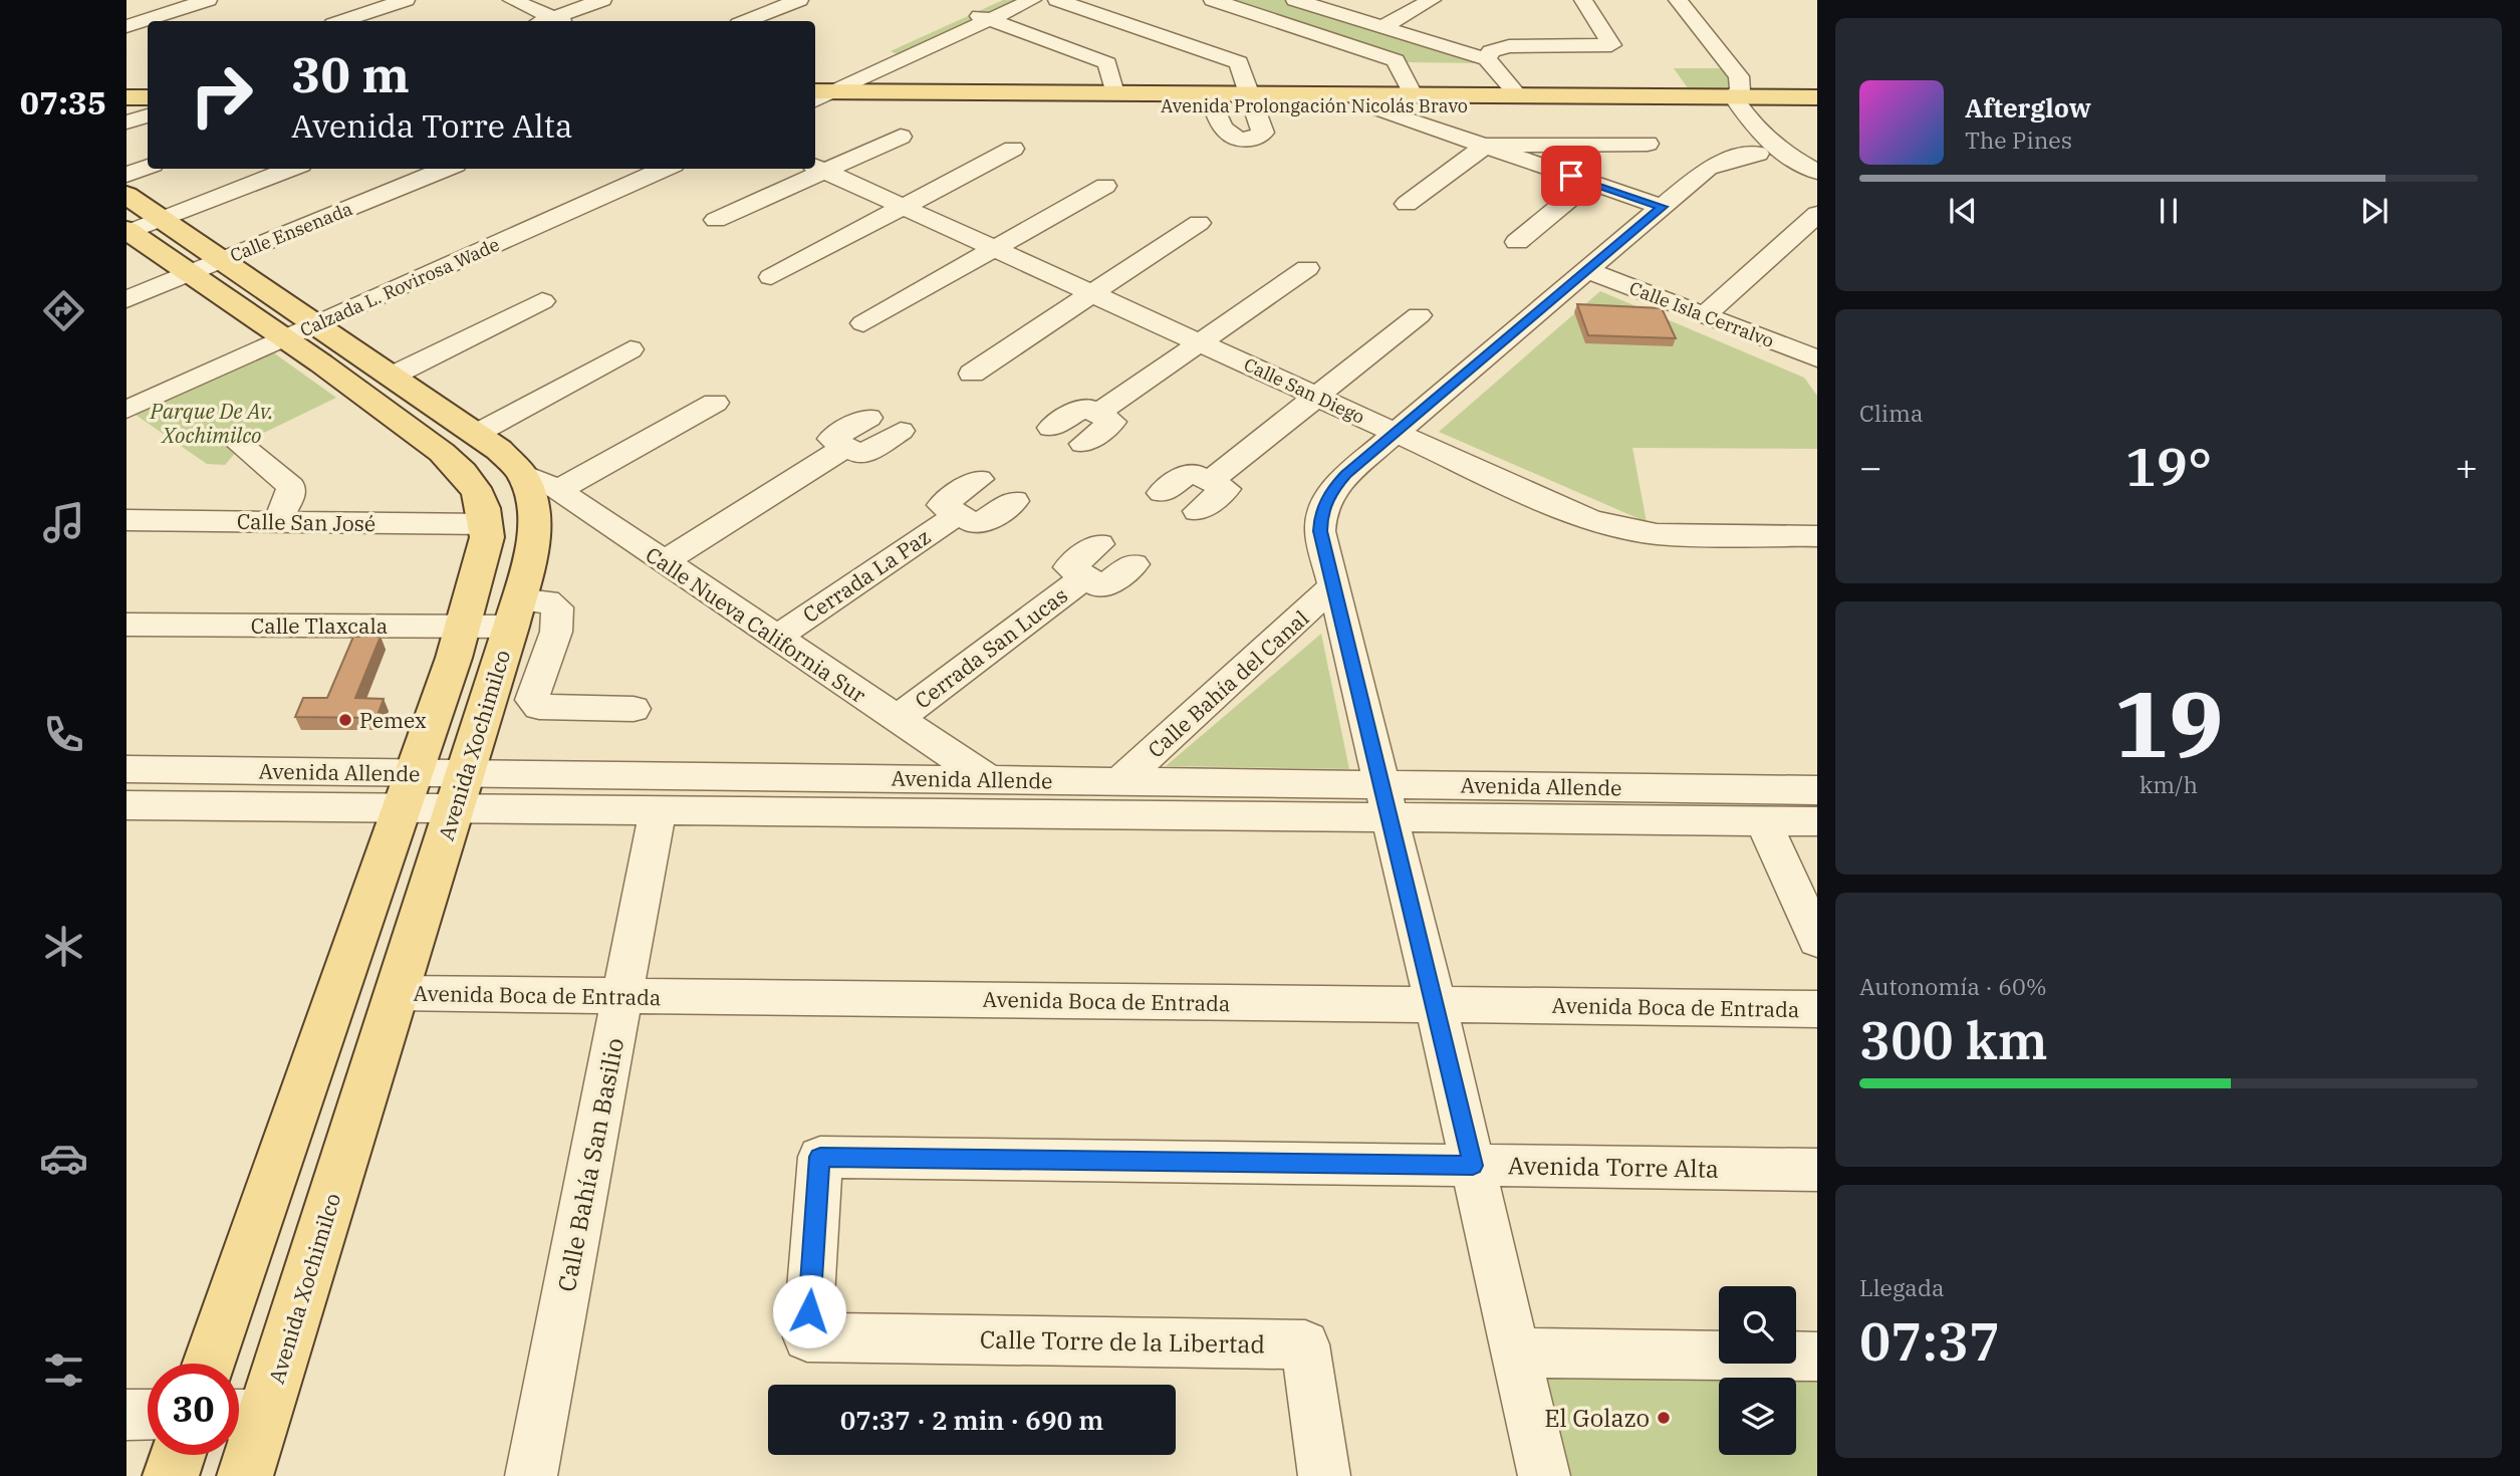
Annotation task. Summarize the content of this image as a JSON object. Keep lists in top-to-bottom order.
{
  "streets": {
    "main road": ["Avenida Prolongación Nicolás Bravo", "Avenida Xochimilco"],
    "street": [
      "Calle Ensenada",
      "Calzada L. Rovirosa Wade",
      "Calle Isla Cerralvo",
      "Calle San Diego",
      "Calle San José",
      "Cerrada La Paz",
      "Calle Nueva California Sur",
      "Calle Tlaxcala",
      "Cerrada San Lucas",
      "Calle Bahía del Canal",
      "Avenida Allende",
      "Avenida Boca de Entrada",
      "Calle Bahía San Basilio",
      "Avenida Torre Alta",
      "Calle Torre de la Libertad"
    ]
  },
  "crossings": [
    ["Calle Ensenada", "Avenida Xochimilco"],
    ["Calzada L. Rovirosa Wade", "Avenida Xochimilco"],
    ["Calle San José", "Avenida Xochimilco"],
    ["Cerrada La Paz", "Calle Nueva California Sur"],
    ["Calle Nueva California Sur", "Cerrada San Lucas"],
    ["Calle Nueva California Sur", "Avenida Xochimilco"],
    ["Calle Nueva California Sur", "Avenida Allende"],
    ["Calle Tlaxcala", "Avenida Xochimilco"],
    ["Calle Bahía del Canal", "Avenida Allende"],
    ["Avenida Xochimilco", "Avenida Allende"],
    ["Avenida Xochimilco", "Avenida Boca de Entrada"],
    ["Avenida Allende", "Calle Bahía San Basilio"],
    ["Avenida Boca de Entrada", "Calle Bahía San Basilio"],
    ["Avenida Torre Alta", "Calle Torre de la Libertad"]
  ],
  "parks": ["Parque De Av. Xochimilco"],
  "places": ["Pemex", "El Golazo"],
  "page": {
    "tabs": "07:35",
    "turn": ["30 m", "Avenida Torre Alta"],
    "song": ["Afterglow", "The Pines"],
    "tile": [
      "Clima",
      ["19", "km/h"],
      ["Autonomía · 60%", "300 km"],
      ["Llegada", "07:37"]
    ],
    "heat": ["−", "19°", "+"],
    "limit": "30",
    "trip": "07:37 · 2 min · 690 m"
  }
}
